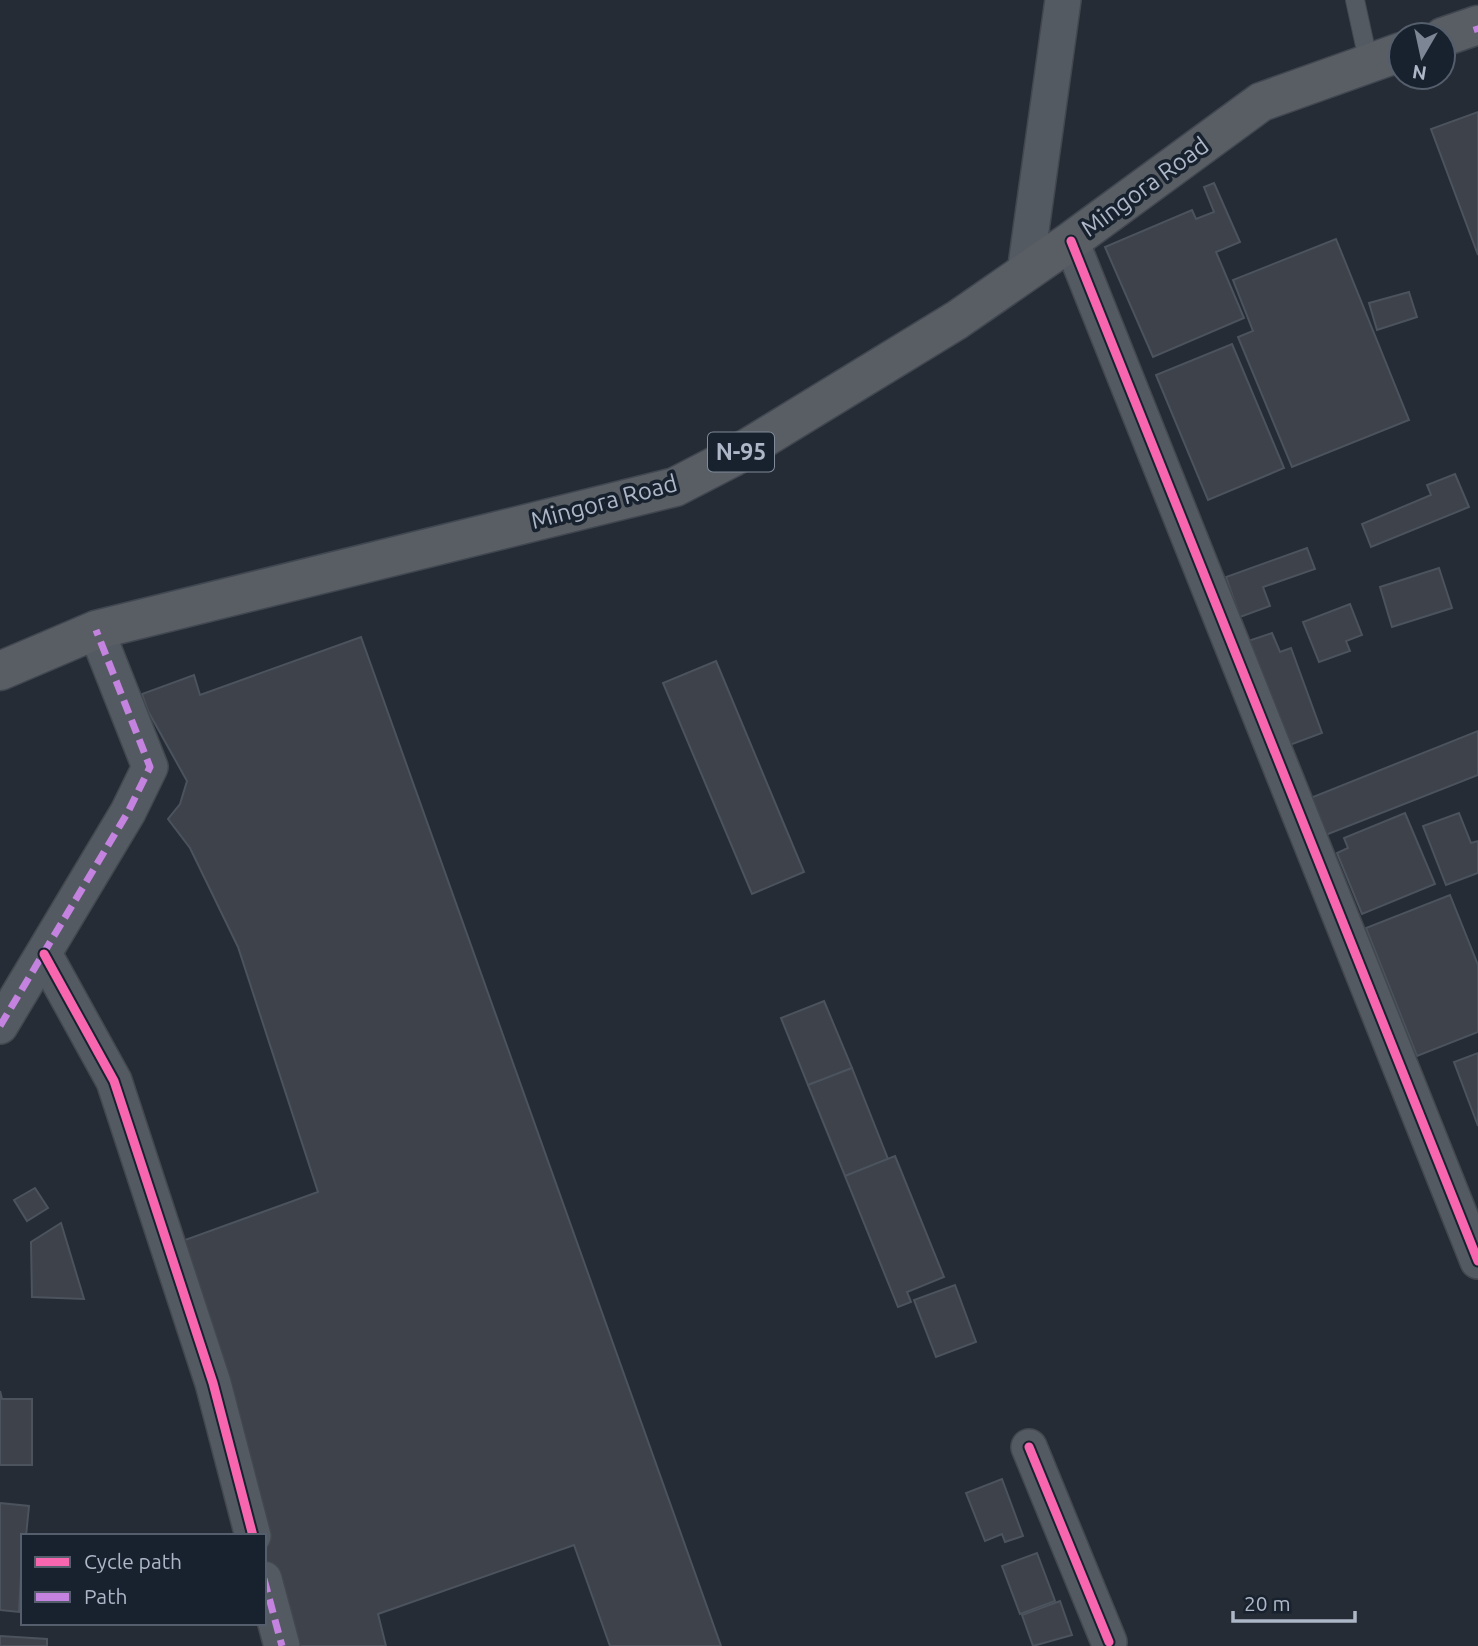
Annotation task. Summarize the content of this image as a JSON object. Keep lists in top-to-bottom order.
{
  "streets": {
    "highway": ["Mingora Road", "N-95"]
  },
  "legend": ["Cycle path", "Path"],
  "scale_bar": "20 m",
  "north": "bottom"
}
